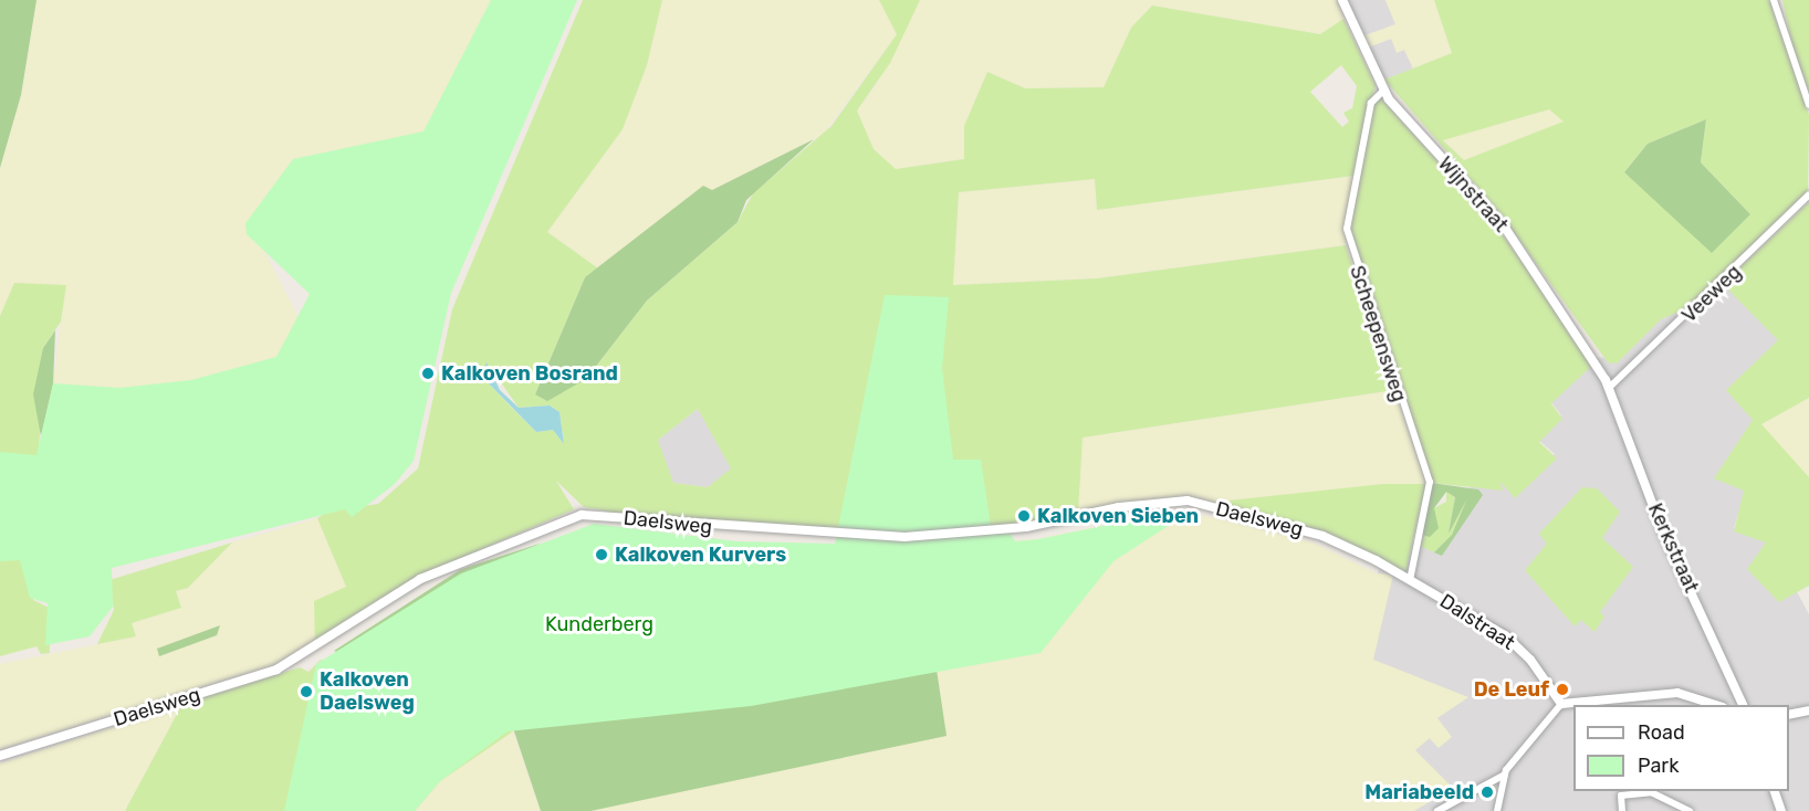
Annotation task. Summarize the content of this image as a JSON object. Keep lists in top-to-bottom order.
{
  "streets": {
    "street": [
      "Wijnstraat",
      "Veeweg",
      "Scheepensweg",
      "Daelsweg",
      "Kerkstraat",
      "Dalstraat"
    ]
  },
  "crossings": [
    ["Wijnstraat", "Veeweg"],
    ["Wijnstraat", "Scheepensweg"],
    ["Wijnstraat", "Kerkstraat"],
    ["Veeweg", "Kerkstraat"],
    ["Scheepensweg", "Dalstraat"],
    ["Daelsweg", "Dalstraat"]
  ],
  "parks": ["Kunderberg"],
  "places": [
    "Kalkoven Bosrand",
    "Kalkoven Sieben",
    "Kalkoven Kurvers",
    "De Leuf",
    "Kalkoven Daelsweg",
    "Mariabeeld"
  ],
  "legend": ["Road", "Park"]
}
